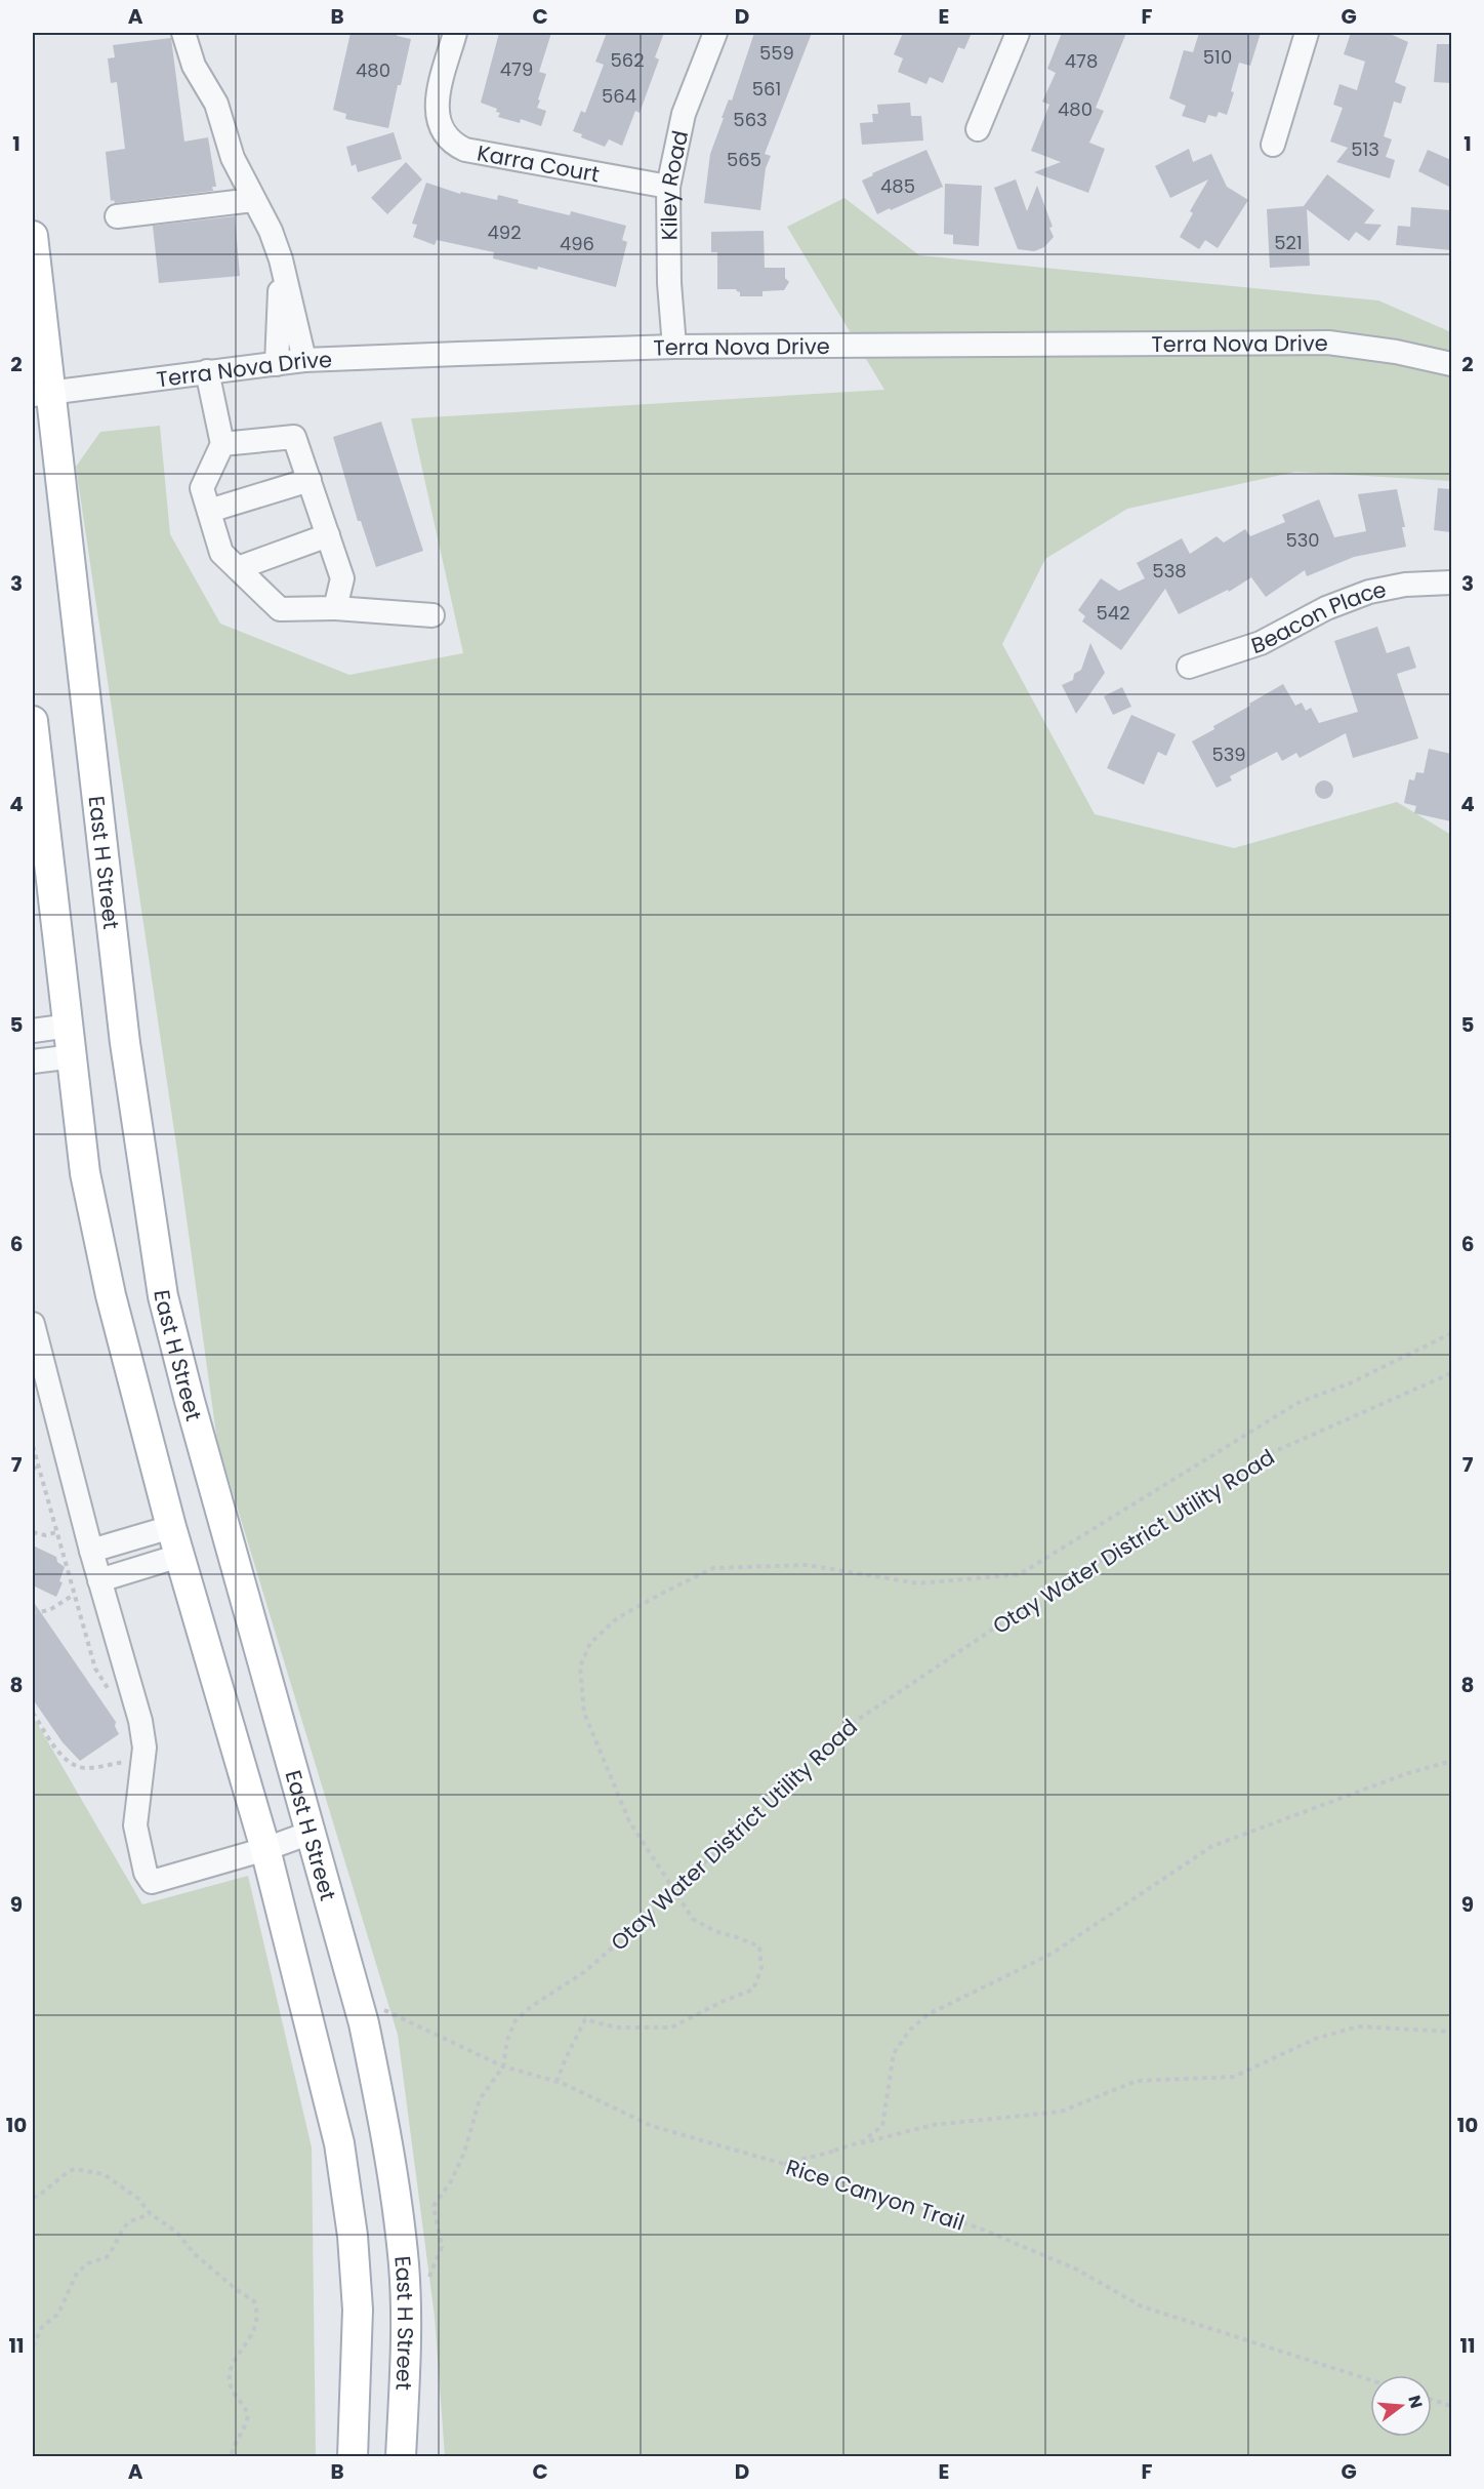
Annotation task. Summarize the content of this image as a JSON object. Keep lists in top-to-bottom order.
{
  "streets": {
    "main road": ["East H Street"],
    "street": [
      "Karra Court",
      "Kiley Road",
      "Terra Nova Drive",
      "Beacon Place"
    ],
    "path": ["Otay Water District Utility Road", "Rice Canyon Trail"]
  },
  "crossings": [
    ["Karra Court", "Kiley Road"],
    ["Kiley Road", "Terra Nova Drive"],
    ["Terra Nova Drive", "East H Street"],
    ["East H Street", "Rice Canyon Trail"],
    ["Otay Water District Utility Road", "Rice Canyon Trail"]
  ],
  "house_numbers": [
    "559",
    "510",
    "562",
    "478",
    "479",
    "480",
    "561",
    "564",
    "480",
    "563",
    "513",
    "565",
    "485",
    "492",
    "521",
    "496",
    "530",
    "538",
    "542",
    "539"
  ],
  "north": "right",
  "grid": {
    "columns": [
      "A",
      "B",
      "C",
      "D",
      "E",
      "F",
      "G"
    ],
    "rows": [
      "1",
      "2",
      "3",
      "4",
      "5",
      "6",
      "7",
      "8",
      "9",
      "10",
      "11"
    ]
  }
}
